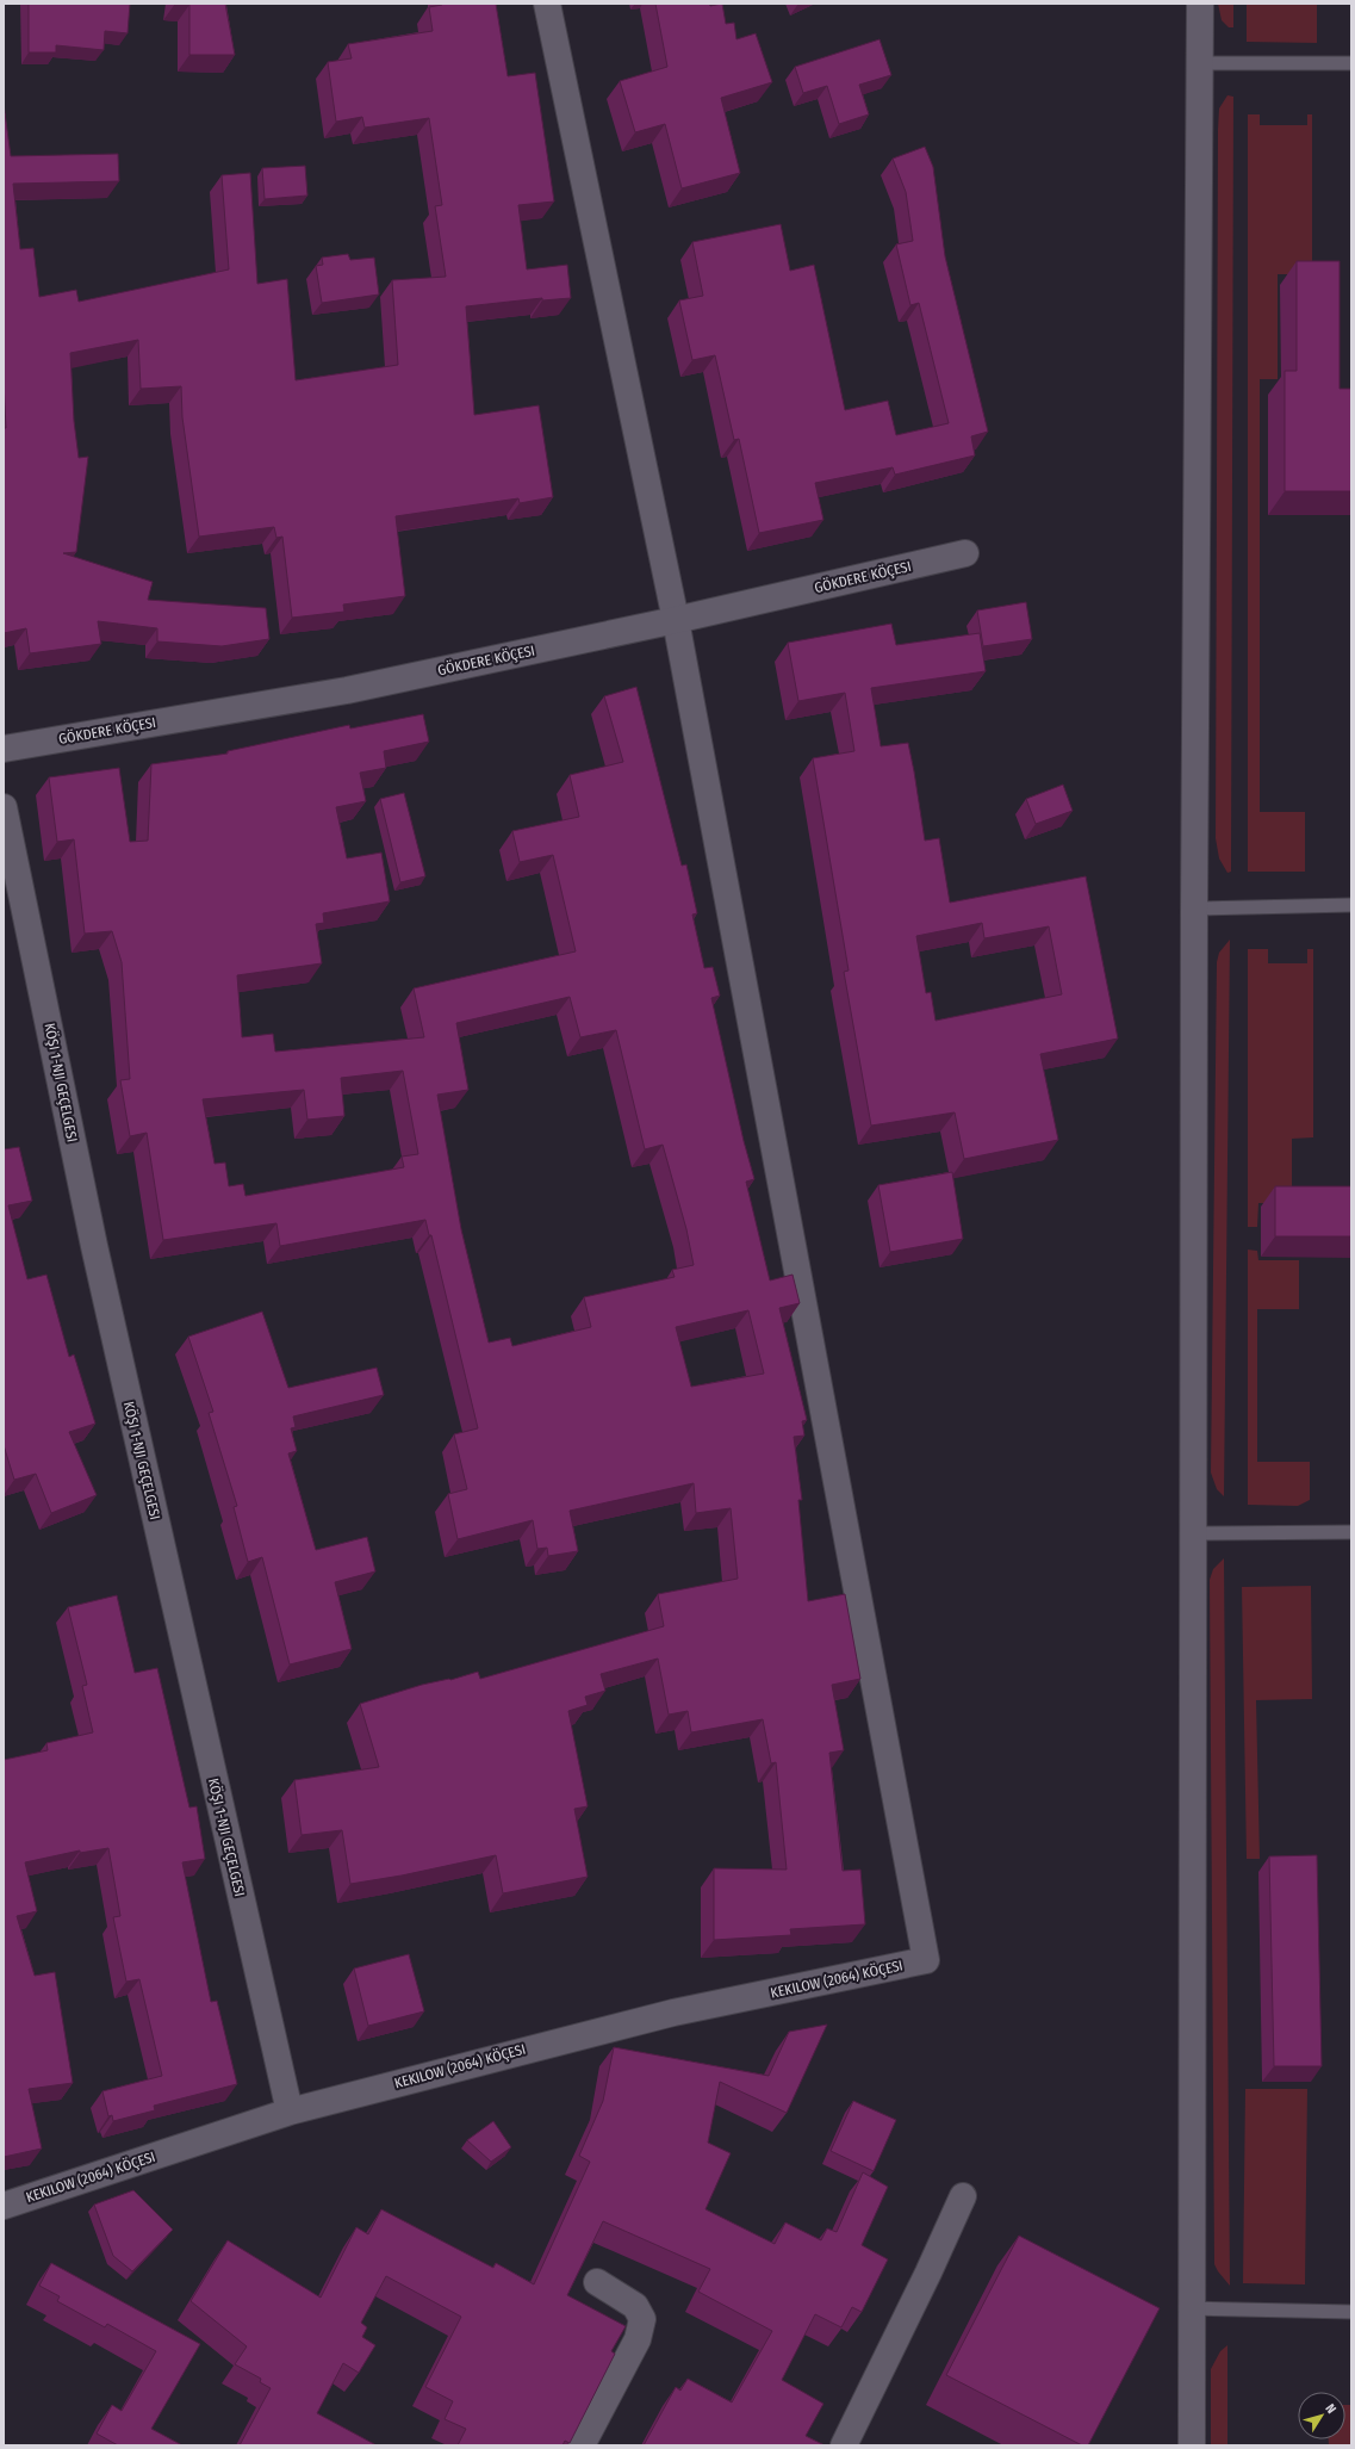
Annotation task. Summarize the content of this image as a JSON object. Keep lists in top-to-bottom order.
{
  "streets": {
    "street": ["GÖKDERE KÖÇESI", "KÖŞI 1-NJI GEÇELGESI", "KEKILOW (2064) KÖÇESI"]
  },
  "crossings": [
    ["GÖKDERE KÖÇESI", "KEKILOW (2064) KÖÇESI"],
    ["KÖŞI 1-NJI GEÇELGESI", "KEKILOW (2064) KÖÇESI"]
  ],
  "north": "top right"
}
